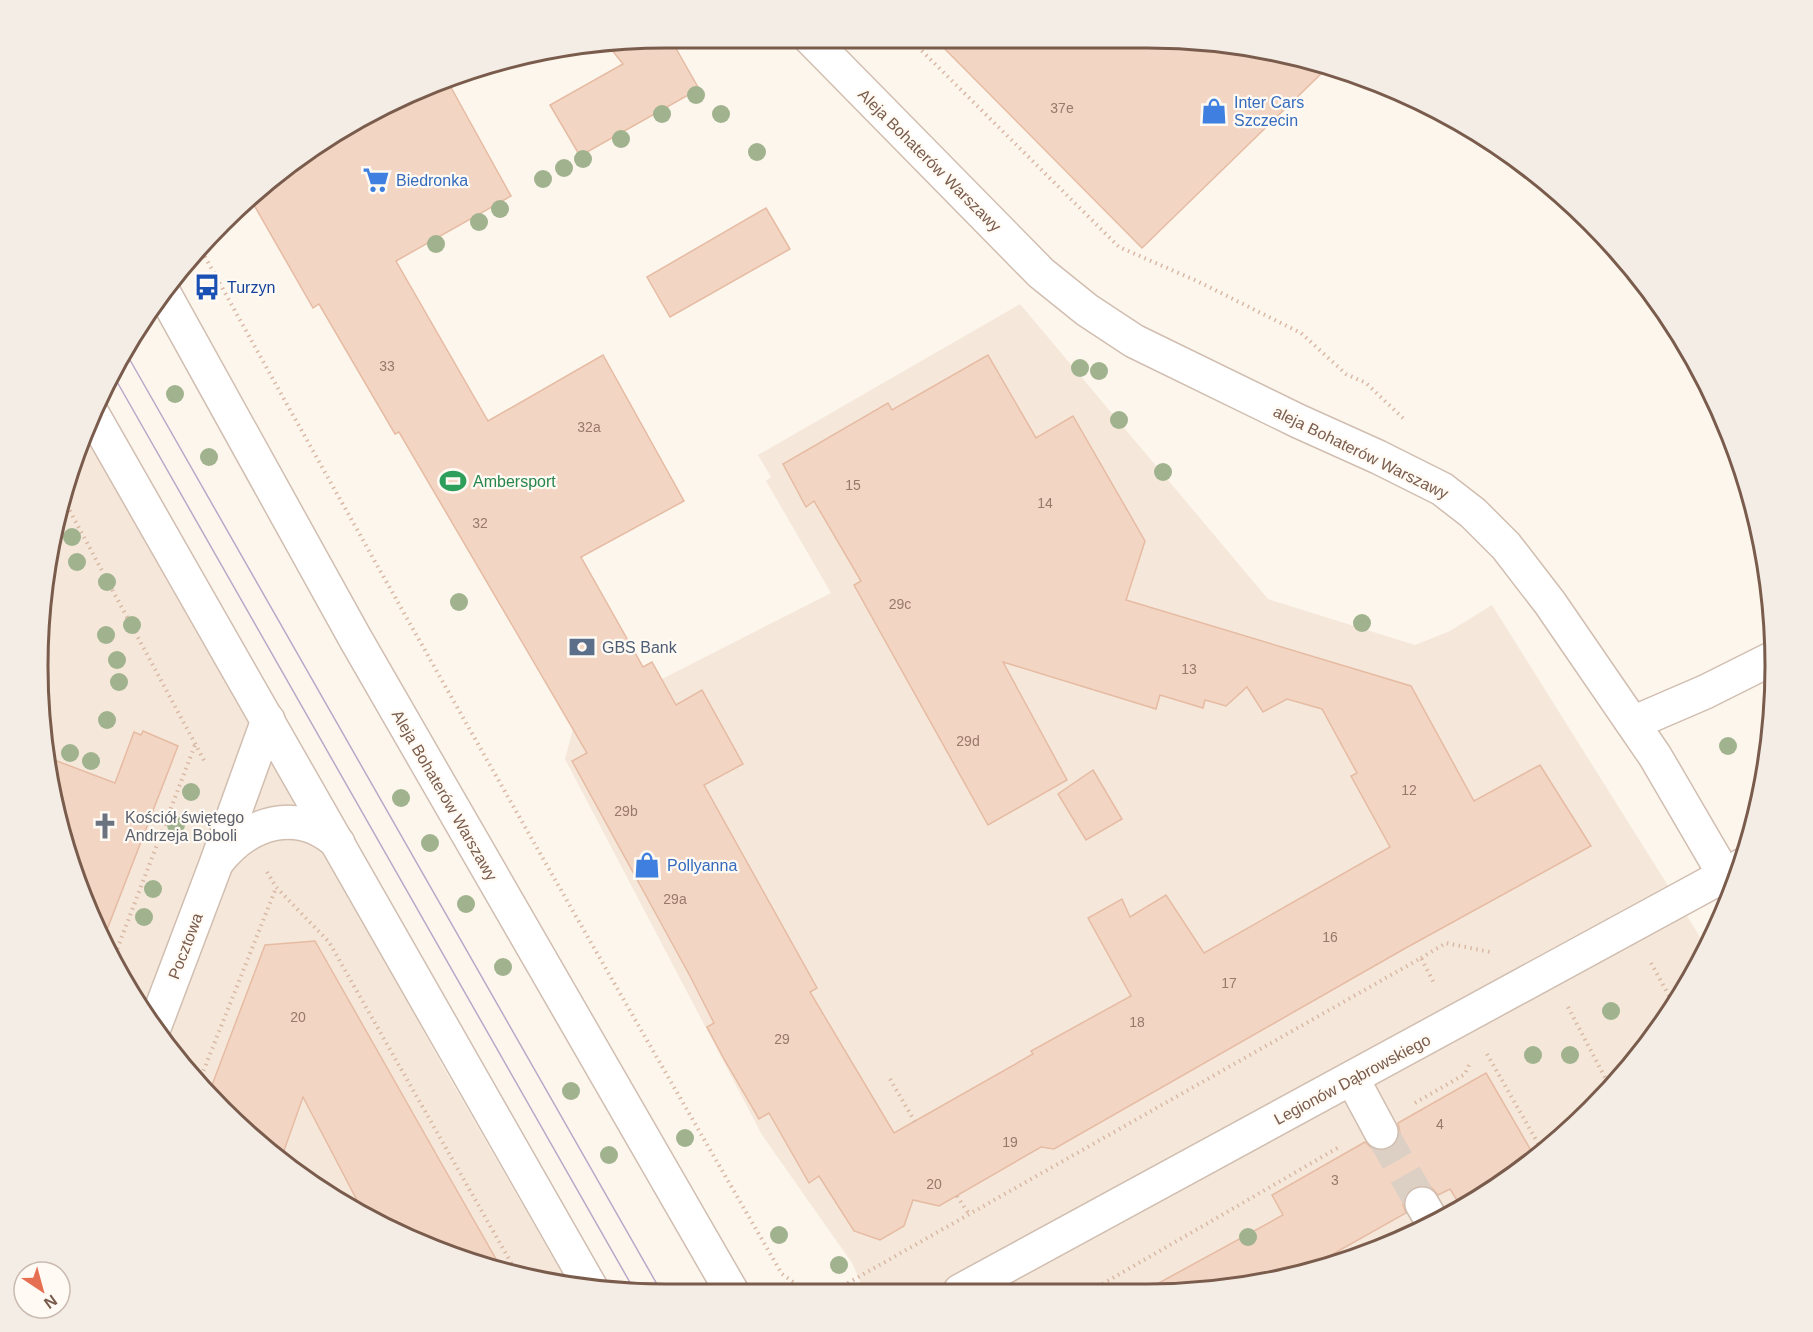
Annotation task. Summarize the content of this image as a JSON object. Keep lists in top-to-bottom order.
{
  "streets": {
    "street": [
      "Aleja Bohaterów Warszawy",
      "aleja Bohaterów Warszawy",
      "Pocztowa",
      "Legionów Dąbrowskiego"
    ]
  },
  "crossings": [
    ["Aleja Bohaterów Warszawy", "aleja Bohaterów Warszawy"]
  ],
  "places": {
    "shop": ["Inter Cars Szczecin", "Pollyanna"],
    "supermarket": ["Biedronka"],
    "bus stop": ["Turzyn"],
    "sports": ["Ambersport"],
    "bank": ["GBS Bank"],
    "church": ["Kościół świętego Andrzeja Boboli"]
  },
  "house_numbers": [
    "37e",
    "33",
    "32a",
    "15",
    "14",
    "32",
    "29c",
    "13",
    "29d",
    "12",
    "29b",
    "29a",
    "16",
    "17",
    "20",
    "18",
    "29",
    "4",
    "19",
    "3",
    "20"
  ],
  "north": "bottom right"
}
